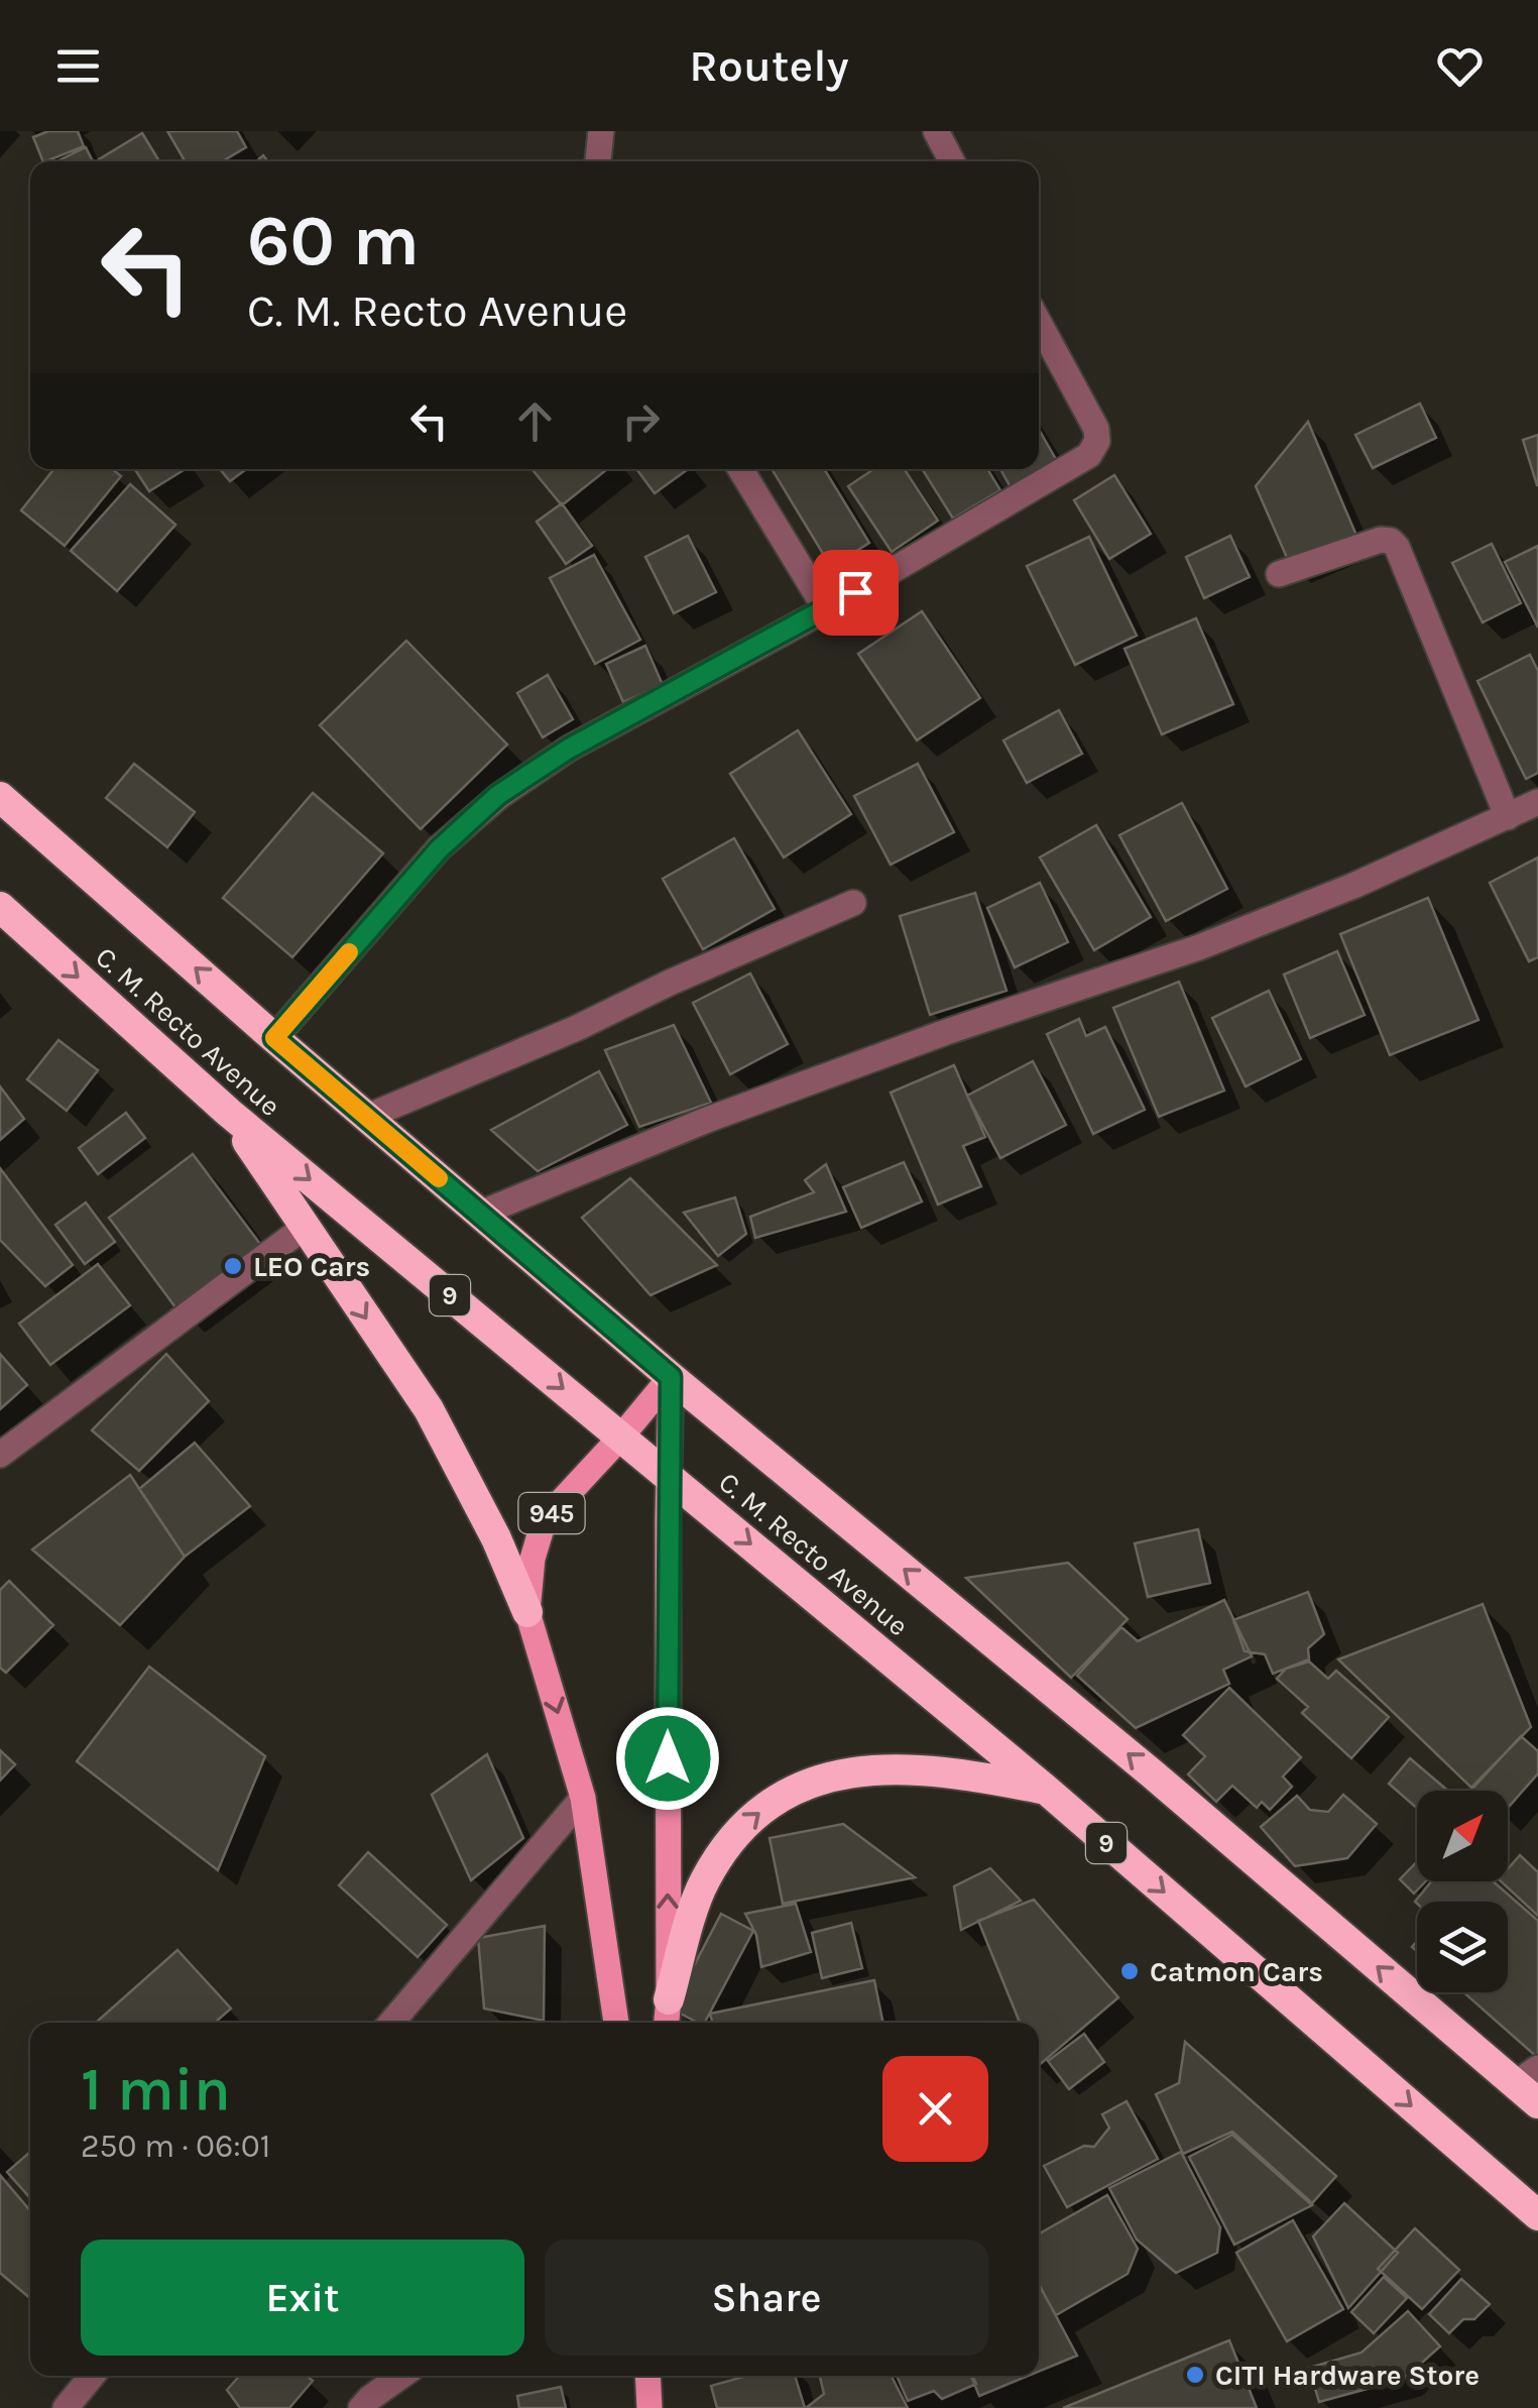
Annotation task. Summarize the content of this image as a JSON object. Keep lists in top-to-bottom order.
{
  "streets": {
    "highway": ["C. M. Recto Avenue", "9"],
    "main road": ["945"]
  },
  "crossings": [
    ["C. M. Recto Avenue", "945"]
  ],
  "places": ["LEO Cars", "Catmon Cars", "CITI Hardware Store"],
  "north": "top right",
  "page": {
    "header": "Routely",
    "turn": ["60 m", "C. M. Recto Avenue"],
    "heading": ["1 min", "250 m · 06:01"],
    "buttons": ["Exit", "Share"]
  }
}
